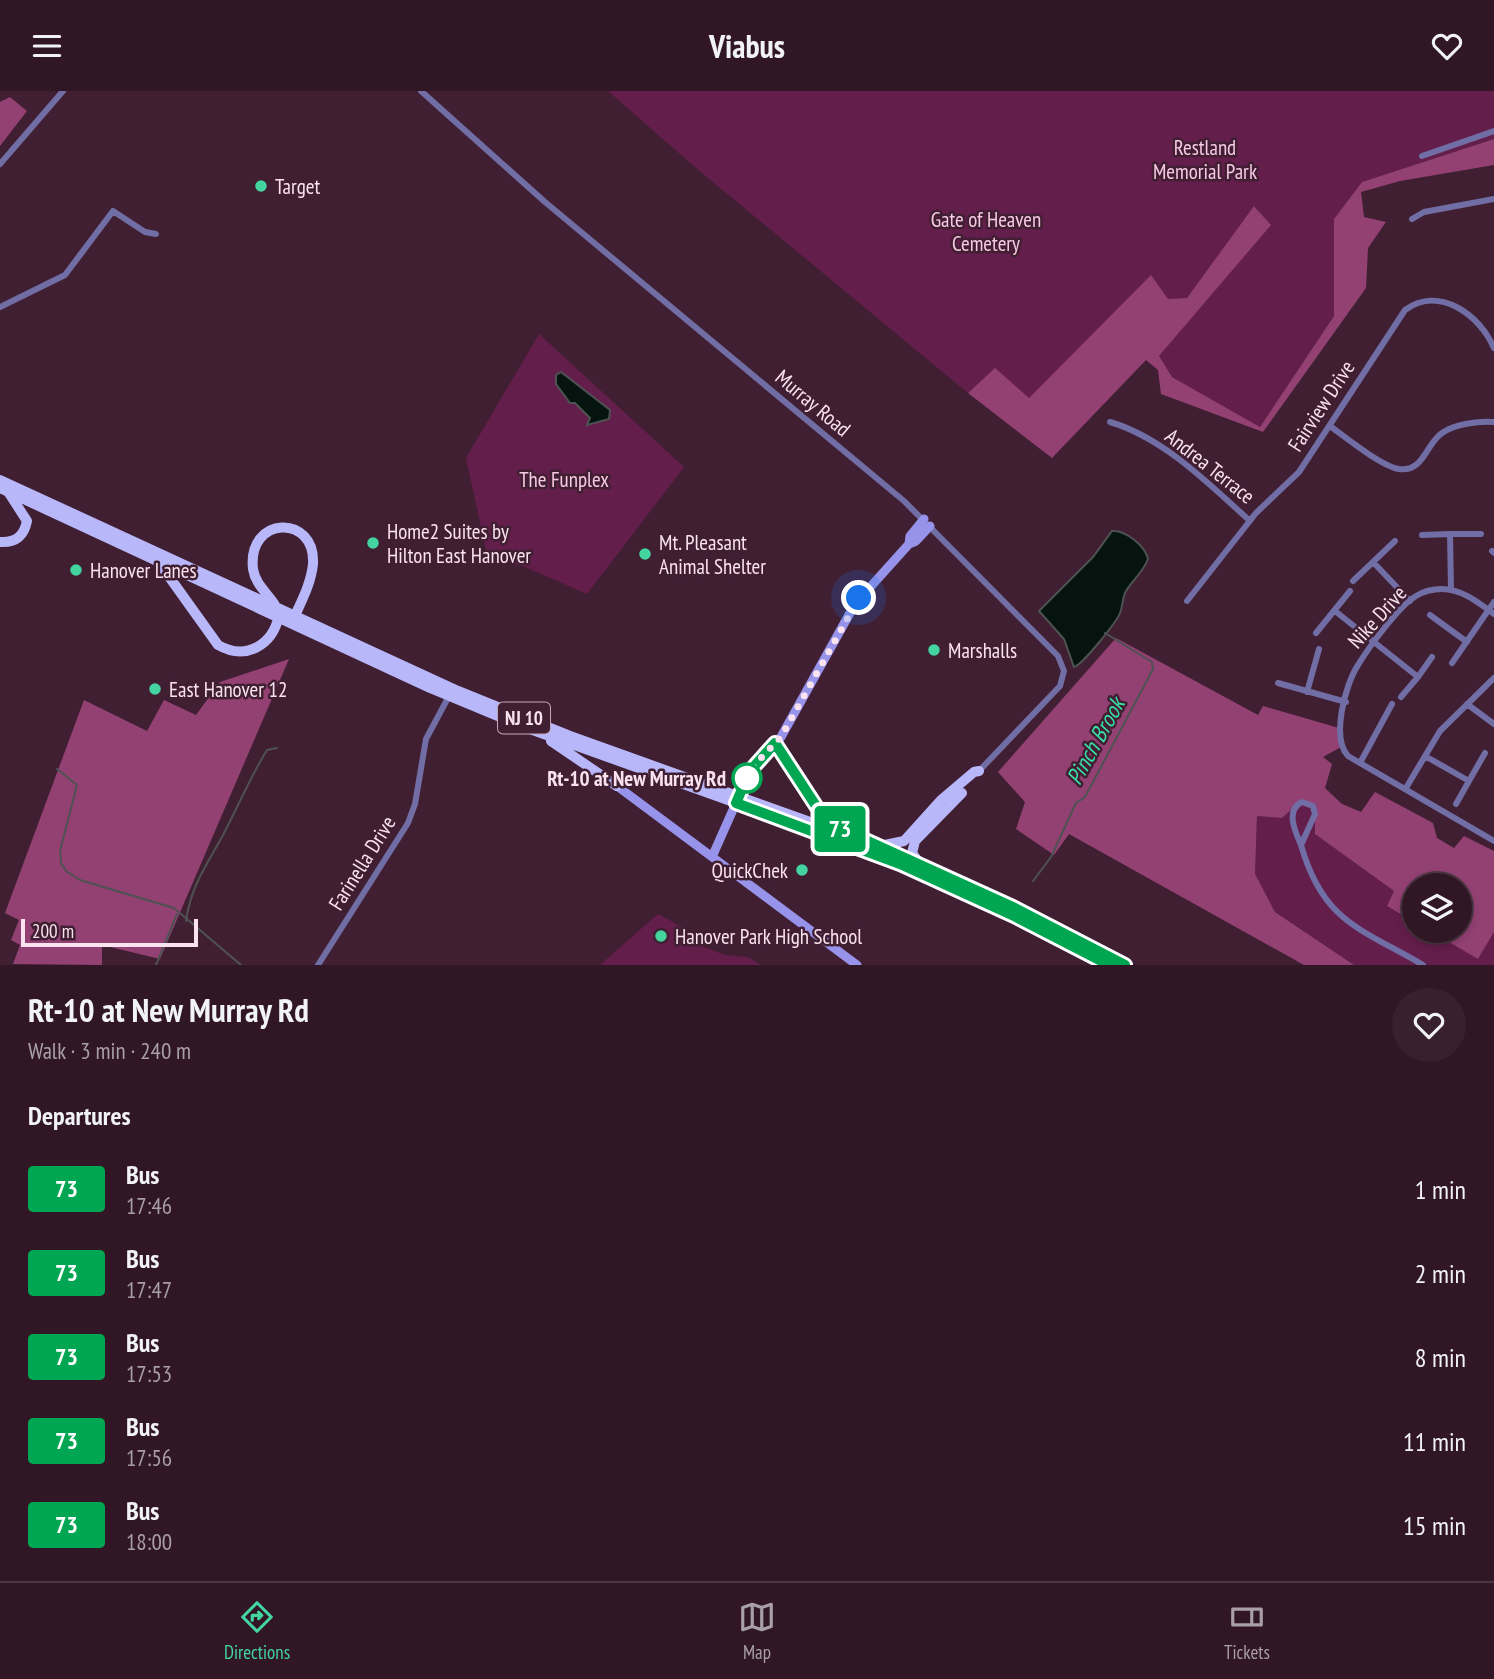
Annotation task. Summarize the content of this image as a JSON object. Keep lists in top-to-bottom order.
{
  "streets": {
    "main road": ["NJ 10"],
    "street": [
      "Murray Road",
      "Fairview Drive",
      "Andrea Terrace",
      "Nike Drive",
      "Farinella Drive"
    ]
  },
  "crossings": [
    ["Fairview Drive", "Andrea Terrace"],
    ["NJ 10", "Farinella Drive"]
  ],
  "water": ["Pinch Brook"],
  "parks": ["Restland Memorial Park", "Gate of Heaven Cemetery", "The Funplex"],
  "places": [
    "Target",
    "Home2 Suites by Hilton East Hanover",
    "Mt. Pleasant Animal Shelter",
    "Hanover Lanes",
    "Marshalls",
    "East Hanover 12",
    "Rt-10 at New Murray Rd",
    "QuickChek",
    "Hanover Park High School"
  ],
  "lines": ["bus line 73"],
  "scale_bar": "200 m",
  "page": {
    "header": "Viabus",
    "on_map": "73",
    "scale": "200 m",
    "heading": [
      ["Rt-10 at New Murray Rd", "Walk · 3 min · 240 m"],
      "Departures"
    ],
    "list": [
      {
        "mark": "73",
        "name": "Bus",
        "note": "17:46",
        "value": "1 min"
      },
      {
        "mark": "73",
        "name": "Bus",
        "note": "17:47",
        "value": "2 min"
      },
      {
        "mark": "73",
        "name": "Bus",
        "note": "17:53",
        "value": "8 min"
      },
      {
        "mark": "73",
        "name": "Bus",
        "note": "17:56",
        "value": "11 min"
      },
      {
        "mark": "73",
        "name": "Bus",
        "note": "18:00",
        "value": "15 min"
      }
    ],
    "tabs": ["Directions", "Map", "Tickets"]
  }
}
